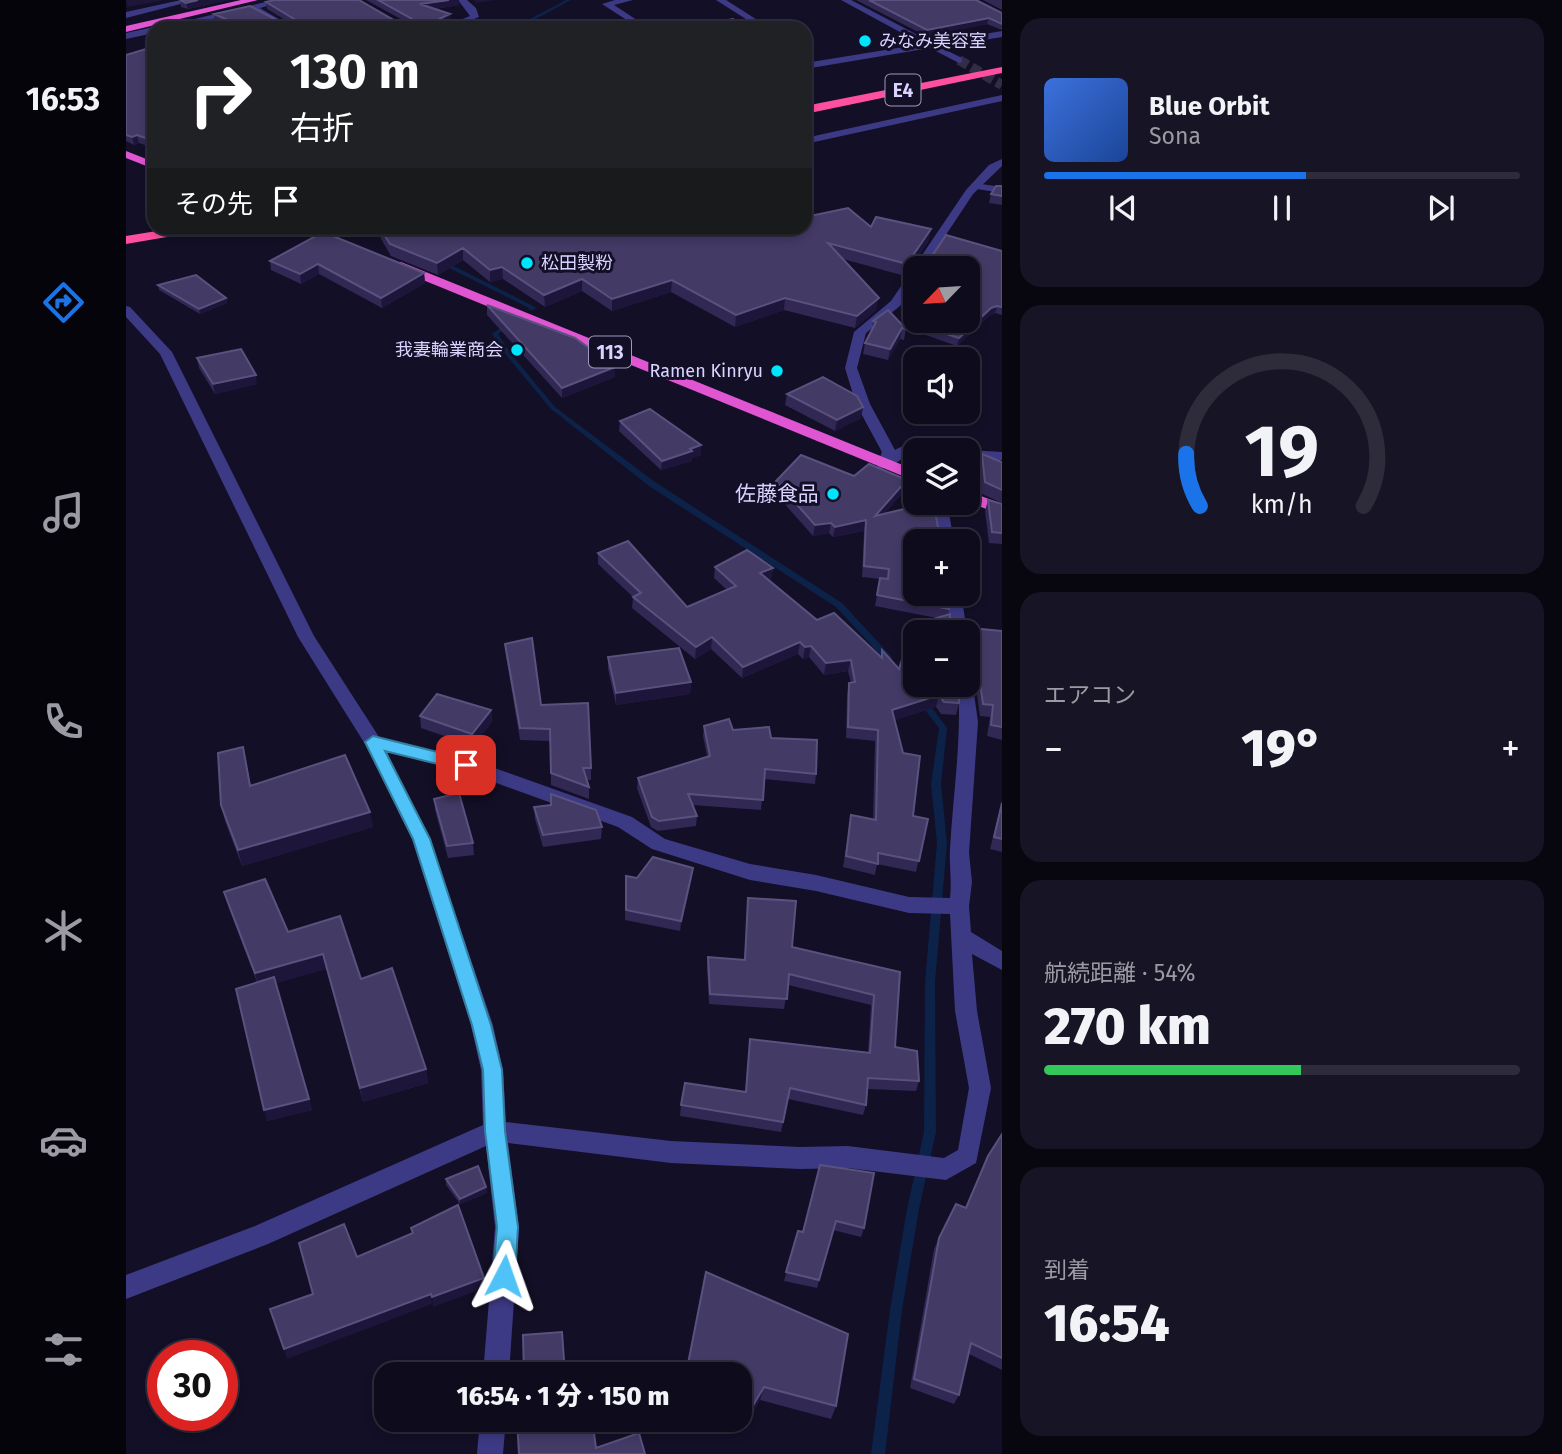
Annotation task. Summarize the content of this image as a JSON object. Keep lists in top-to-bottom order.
{
  "streets": {
    "highway": ["E4", "113"]
  },
  "places": [
    "みなみ美容室",
    "松田製粉",
    "我妻輪業商会",
    "Ramen Kinryu",
    "佐藤食品"
  ],
  "north": "bottom left",
  "page": {
    "tabs": "16:53",
    "turn": ["130 m", "右折"],
    "song": ["Blue Orbit", "Sona"],
    "then": "その先",
    "map_buttons": ["+", "−"],
    "tile": [
      "エアコン",
      ["航続距離 · 54%", "270 km"],
      ["到着", "16:54"]
    ],
    "heat": ["−", "19°", "+"],
    "limit": "30",
    "trip": "16:54 · 1 分 · 150 m",
    "gauge": ["19", "km/h"]
  }
}
